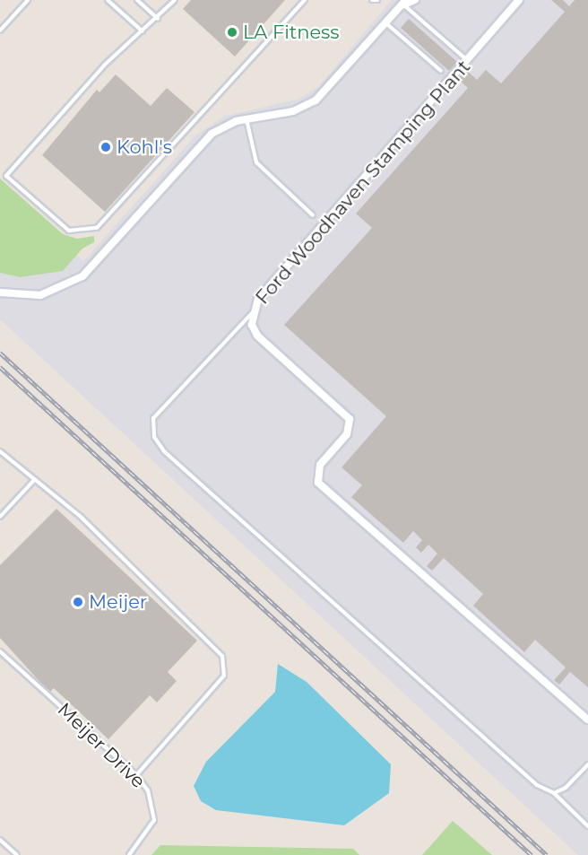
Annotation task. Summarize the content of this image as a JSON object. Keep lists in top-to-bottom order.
{
  "streets": {
    "street": ["Ford Woodhaven Stamping Plant"],
    "lane": ["Meijer Drive"]
  },
  "places": ["LA Fitness", "Kohl's", "Meijer"]
}
